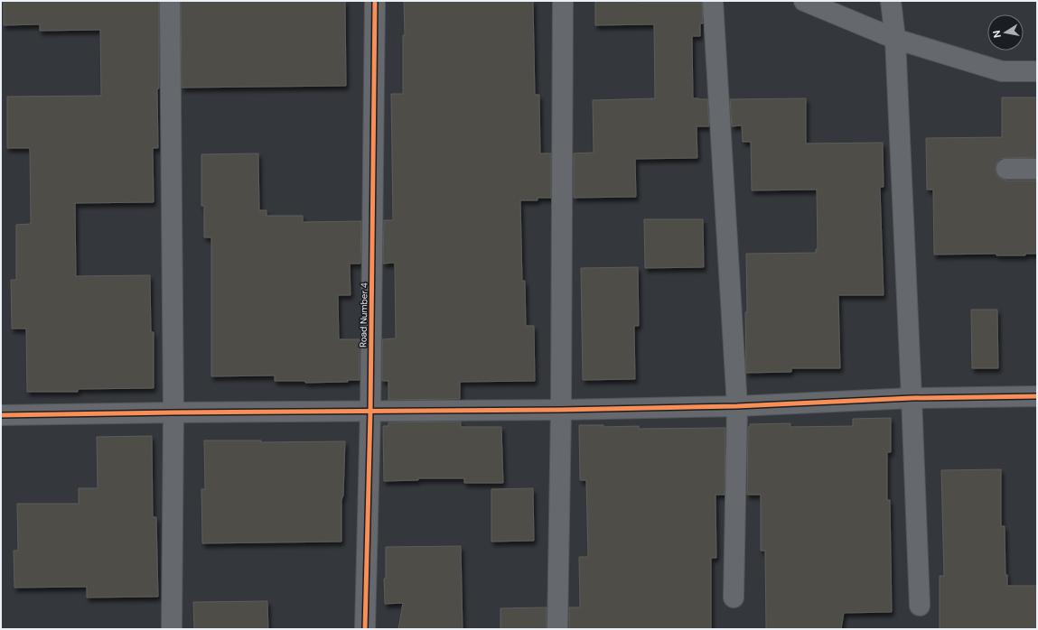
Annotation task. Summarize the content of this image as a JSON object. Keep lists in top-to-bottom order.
{
  "streets": {
    "street": ["Road Number 4"]
  },
  "north": "left"
}
